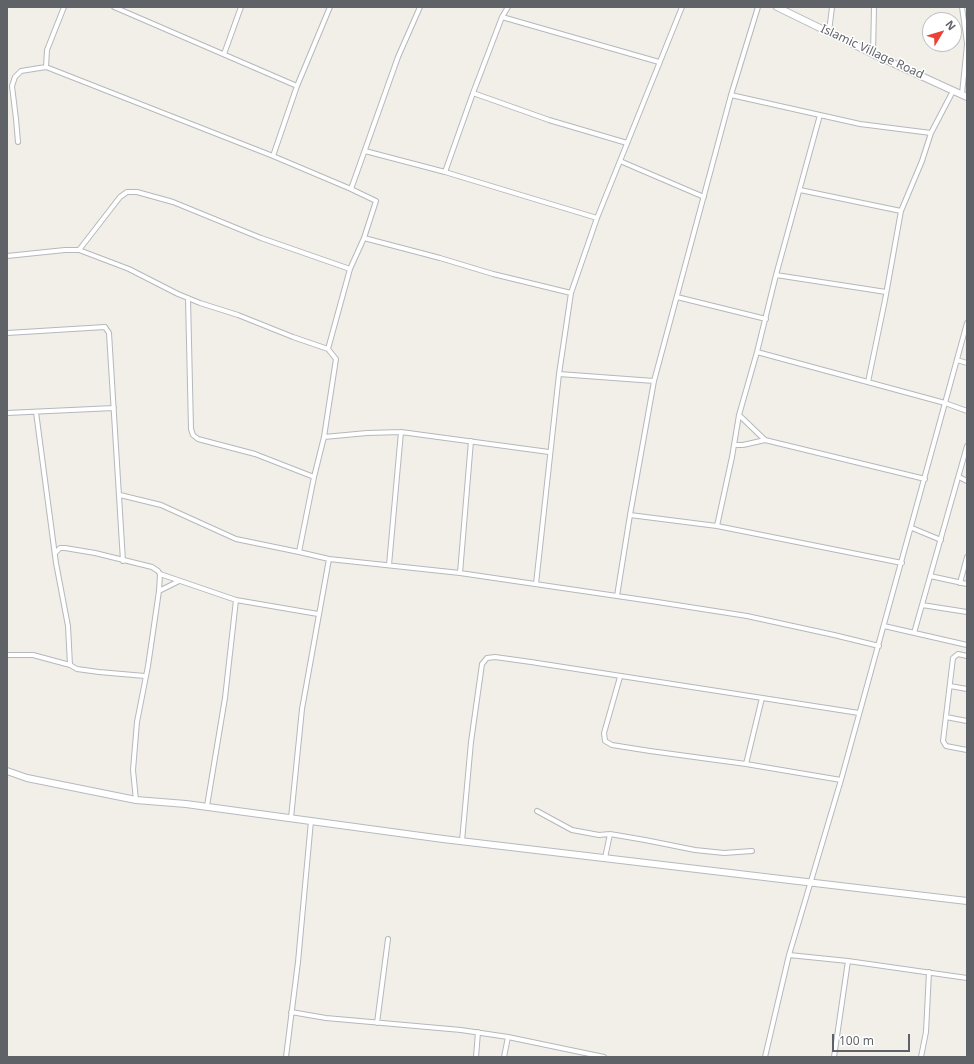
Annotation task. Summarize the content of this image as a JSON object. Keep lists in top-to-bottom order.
{
  "streets": {
    "street": ["Islamic Village Road"]
  },
  "scale_bar": "100 m",
  "north": "top right"
}
